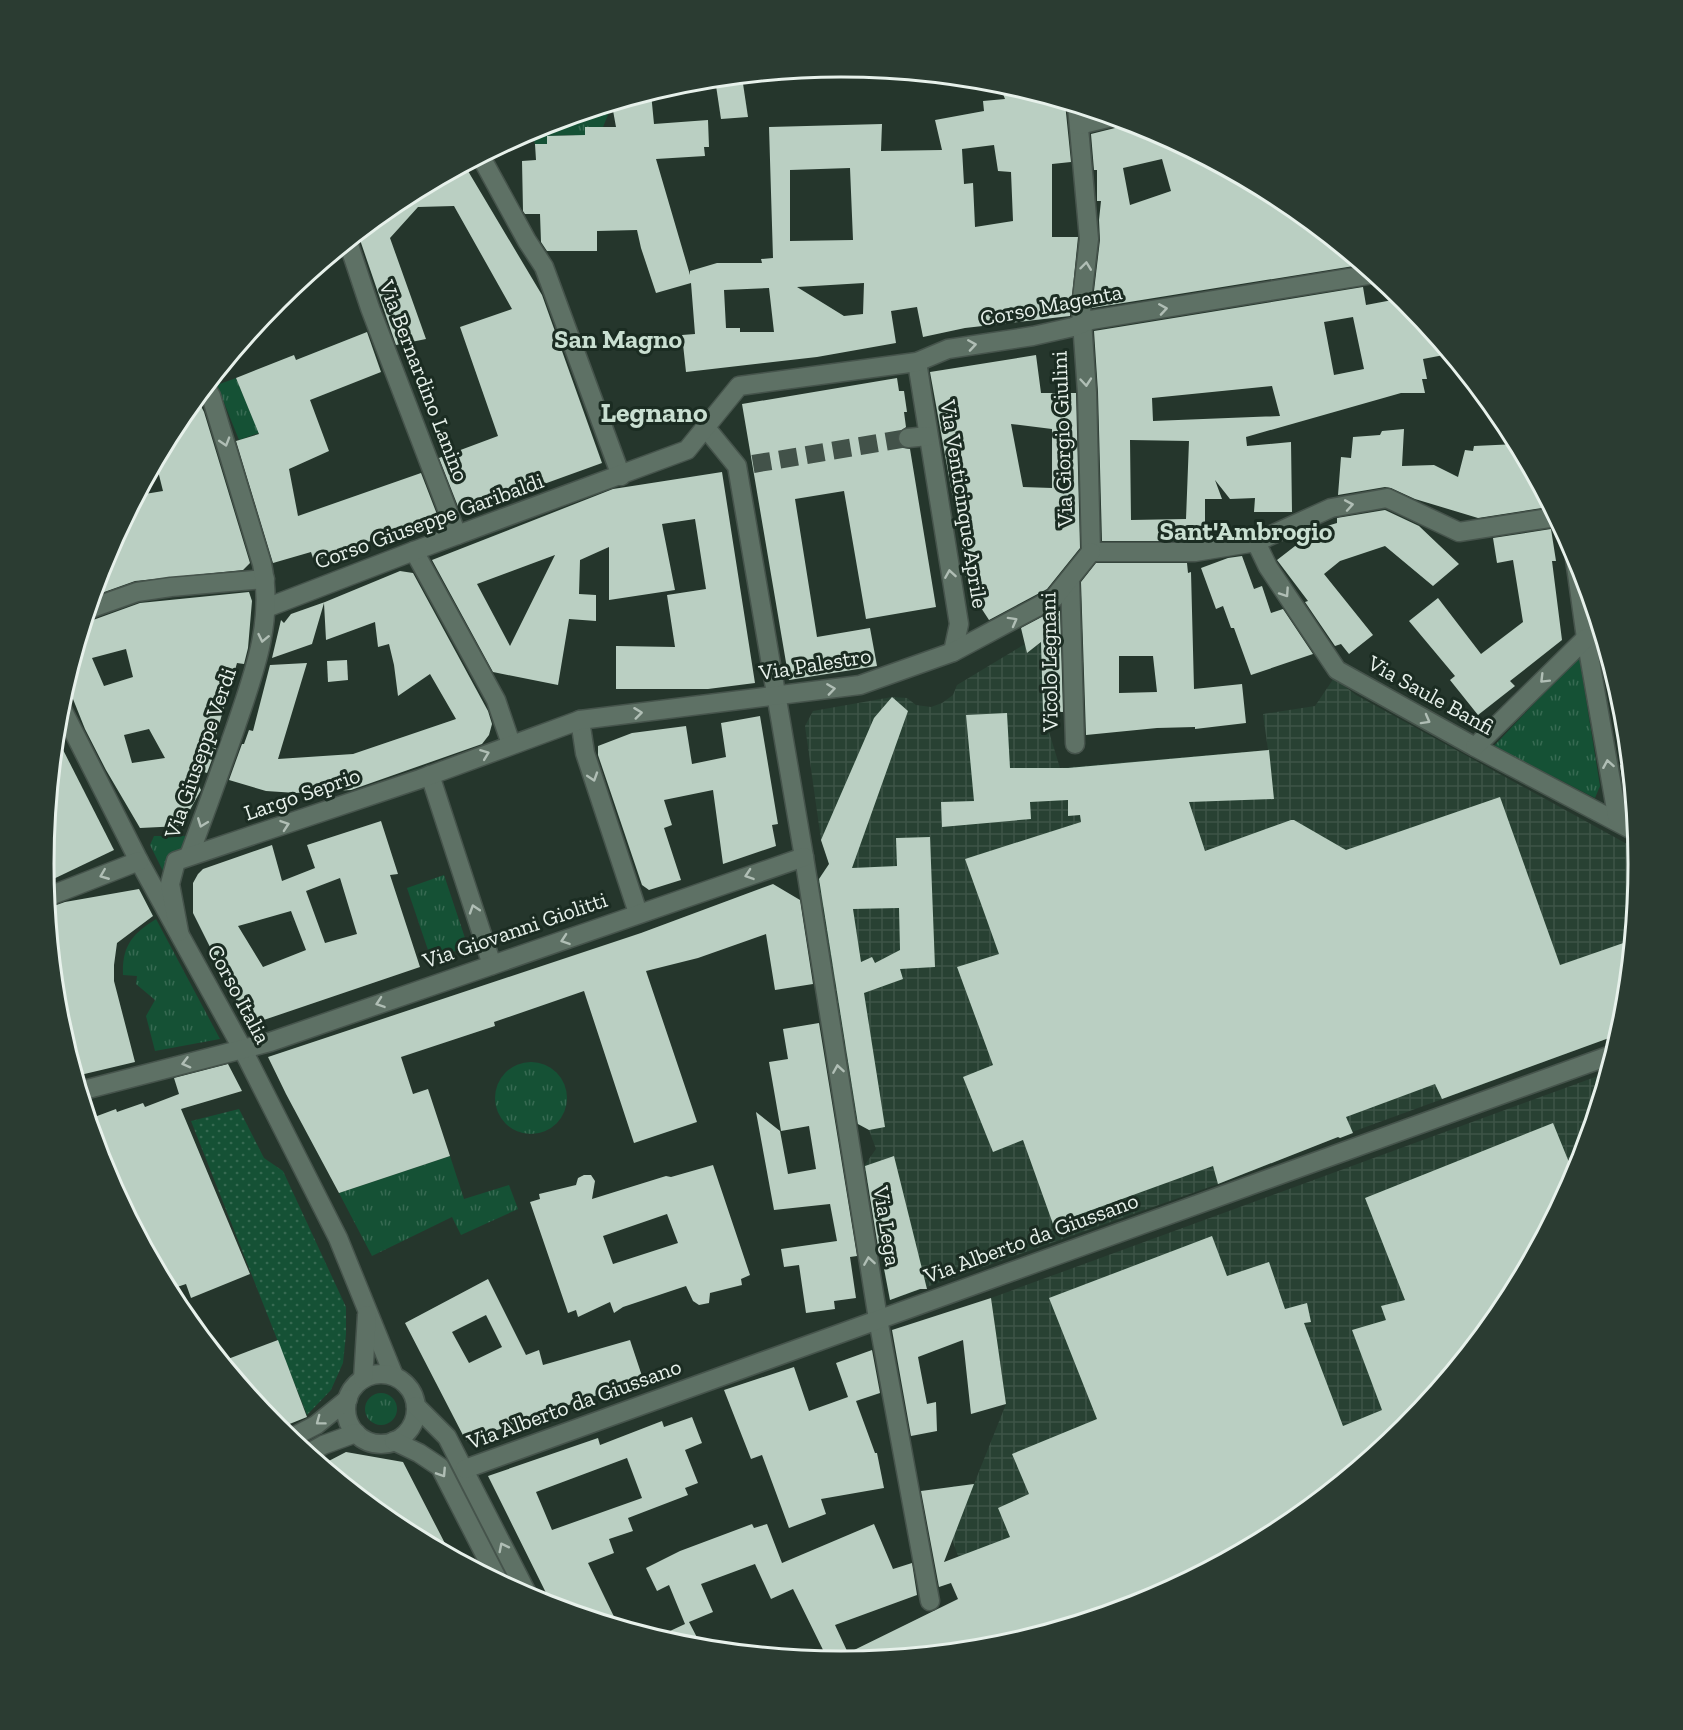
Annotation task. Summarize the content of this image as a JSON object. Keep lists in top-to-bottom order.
{
  "streets": {
    "street": [
      "Corso Magenta",
      "Via Bernardino Lanino",
      "Via Giorgio Giulini",
      "Via Venticinque Aprile",
      "Corso Giuseppe Garibaldi",
      "Vicolo Legnani",
      "Via Palestro",
      "Via Saule Banfi",
      "Via Giuseppe Verdi",
      "Largo Seprio",
      "Via Giovanni Giolitti",
      "Corso Italia",
      "Via Lega",
      "Via Alberto da Giussano"
    ]
  },
  "crossings": [
    ["Corso Magenta", "Via Giorgio Giulini"],
    ["Corso Magenta", "Via Venticinque Aprile"],
    ["Corso Magenta", "Corso Giuseppe Garibaldi"],
    ["Via Bernardino Lanino", "Corso Giuseppe Garibaldi"],
    ["Via Giorgio Giulini", "Via Palestro"],
    ["Via Venticinque Aprile", "Via Palestro"],
    ["Corso Giuseppe Garibaldi", "Via Giuseppe Verdi"],
    ["Corso Giuseppe Garibaldi", "Via Lega"],
    ["Vicolo Legnani", "Via Palestro"],
    ["Via Palestro", "Largo Seprio"],
    ["Via Palestro", "Via Lega"],
    ["Via Giuseppe Verdi", "Largo Seprio"],
    ["Via Giuseppe Verdi", "Corso Italia"],
    ["Via Giovanni Giolitti", "Corso Italia"],
    ["Via Giovanni Giolitti", "Via Lega"],
    ["Via Lega", "Via Alberto da Giussano"]
  ],
  "one_way": [
    "Corso Magenta",
    "Via Venticinque Aprile",
    "Via Palestro",
    "Via Saule Banfi",
    "Via Giuseppe Verdi",
    "Largo Seprio",
    "Via Giovanni Giolitti",
    "Via Lega"
  ],
  "districts": ["San Magno", "Legnano", "Sant'Ambrogio"]
}
